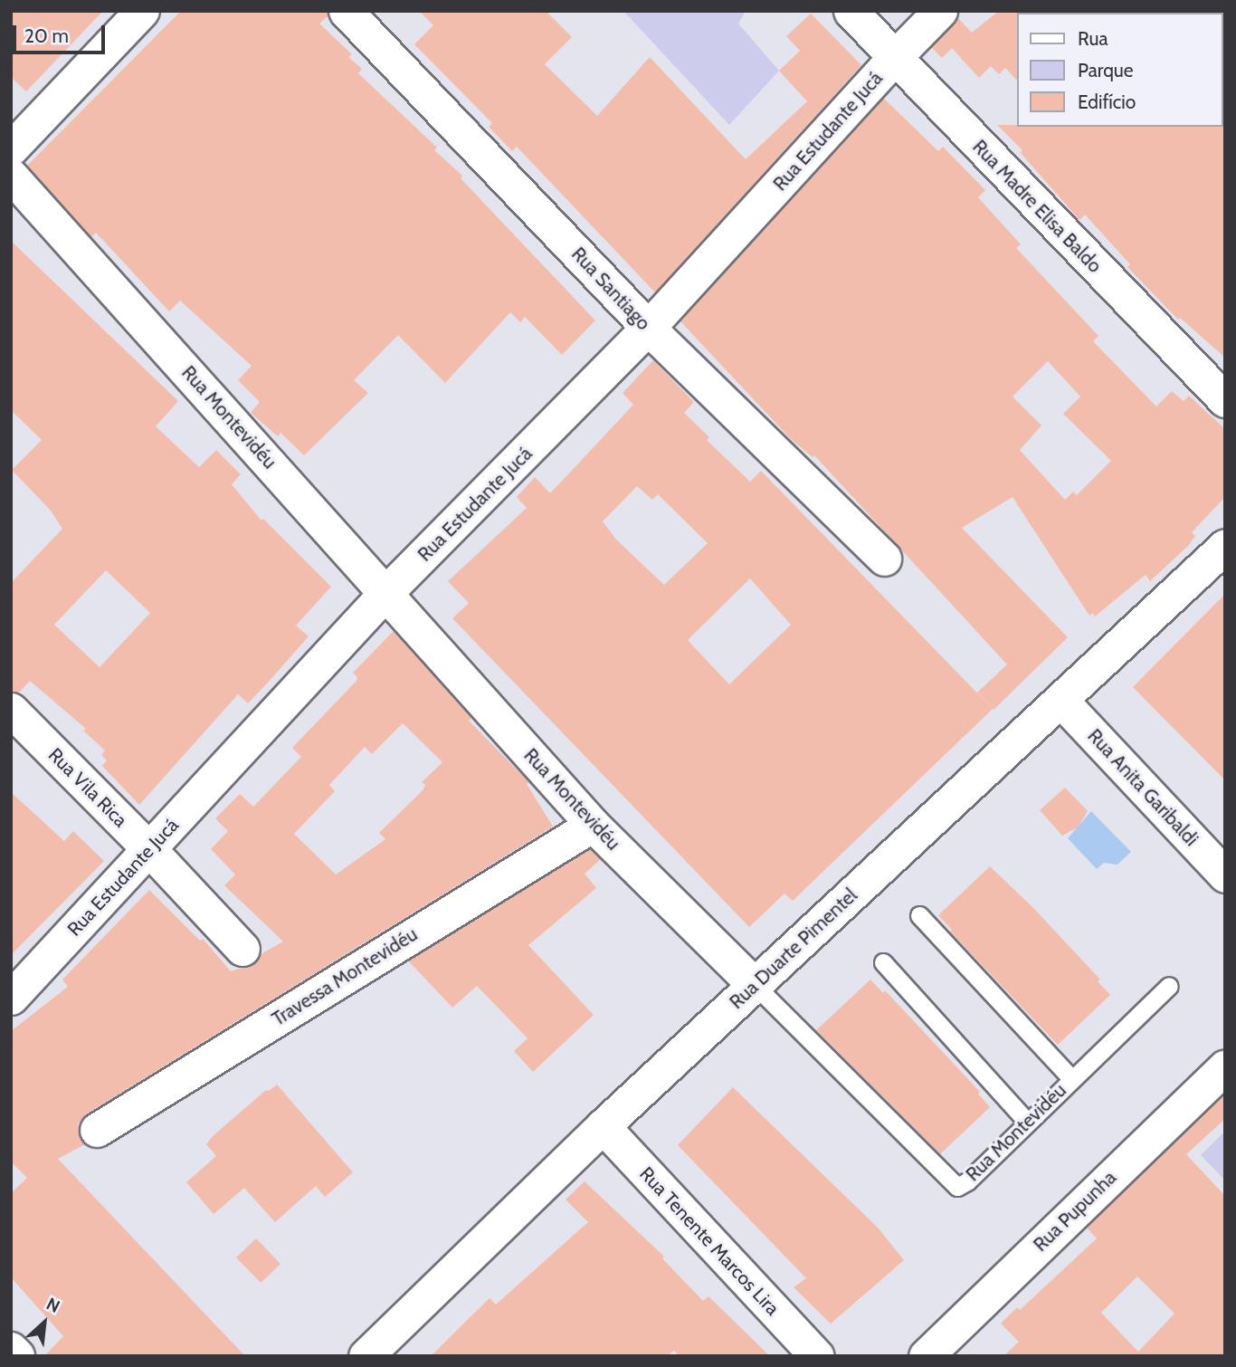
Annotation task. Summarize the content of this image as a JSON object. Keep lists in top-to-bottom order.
{
  "streets": {
    "street": [
      "Rua Estudante Jucá",
      "Rua Madre Elisa Baldo",
      "Rua Santiago",
      "Rua Montevidéu",
      "Rua Vila Rica",
      "Rua Anita Garibaldi",
      "Rua Duarte Pimentel",
      "Travessa Montevidéu",
      "Rua Pupunha",
      "Rua Tenente Marcos Lira"
    ]
  },
  "crossings": [
    ["Rua Estudante Jucá", "Rua Madre Elisa Baldo"],
    ["Rua Estudante Jucá", "Rua Santiago"],
    ["Rua Estudante Jucá", "Rua Montevidéu"],
    ["Rua Estudante Jucá", "Rua Vila Rica"],
    ["Rua Montevidéu", "Rua Duarte Pimentel"],
    ["Rua Montevidéu", "Travessa Montevidéu"],
    ["Rua Anita Garibaldi", "Rua Duarte Pimentel"],
    ["Rua Duarte Pimentel", "Rua Tenente Marcos Lira"]
  ],
  "legend": ["Rua", "Parque", "Edifício"],
  "scale_bar": "20 m",
  "north": "top right"
}
